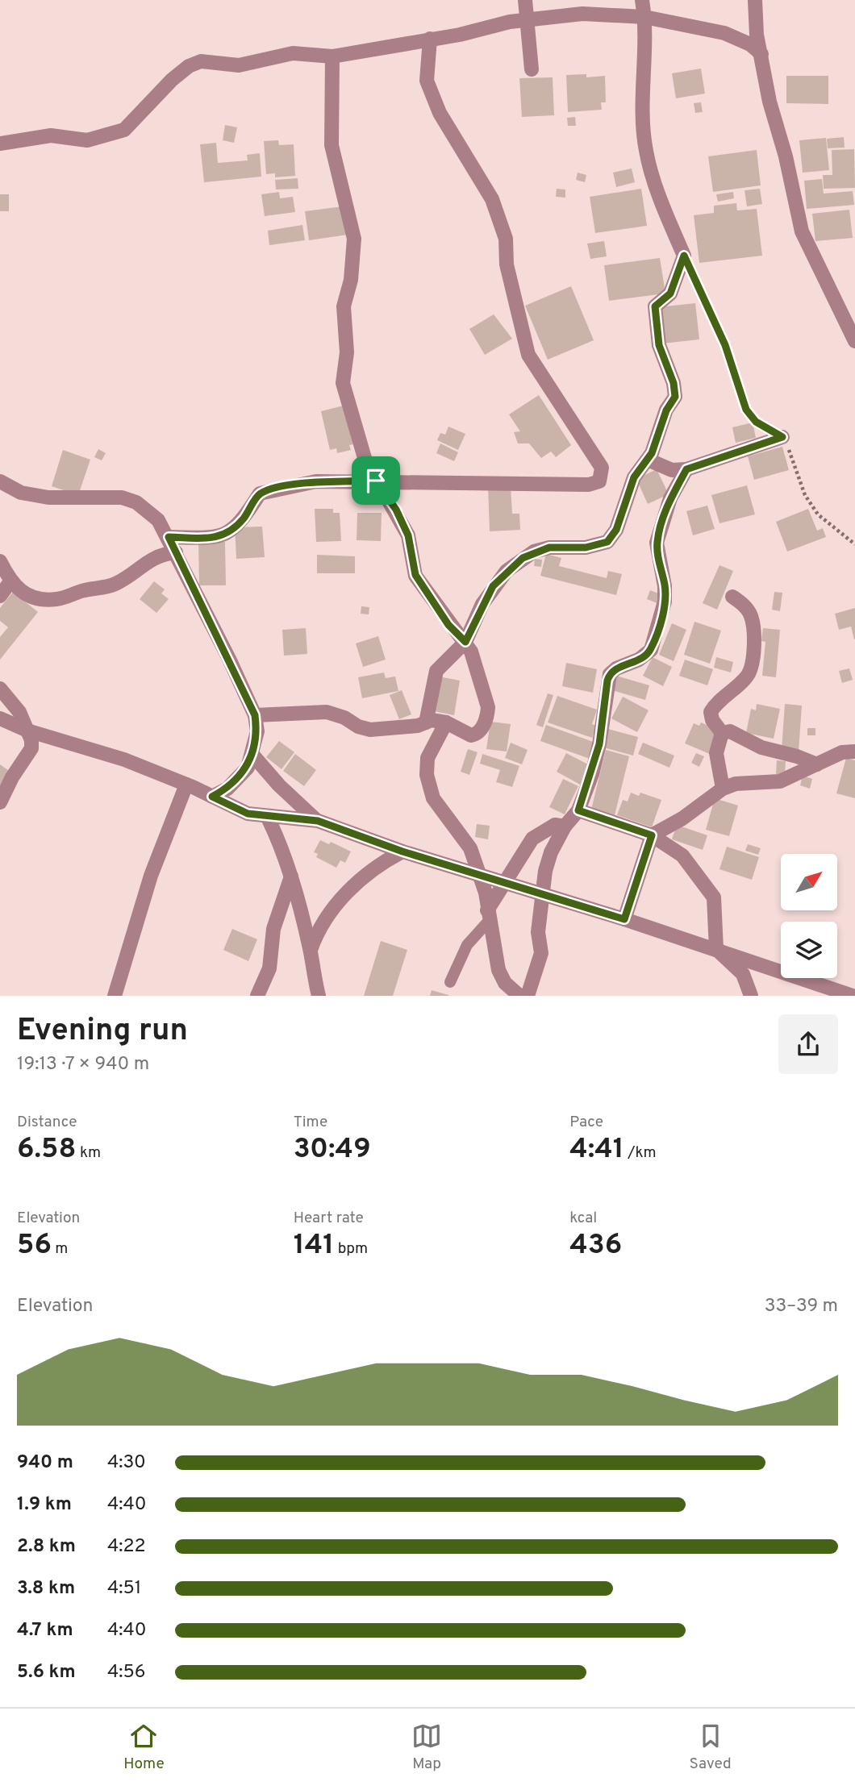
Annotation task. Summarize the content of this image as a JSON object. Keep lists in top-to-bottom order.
{
  "north": "top right",
  "page": {
    "heading": ["Evening run", "19:13 · 7 × 940 m"],
    "stats": [
      ["Distance", "6.58 km"],
      ["Time", "30:49"],
      ["Pace", "4:41 /km"],
      ["Elevation", "56 m"],
      ["Heart rate", "141 bpm"],
      ["kcal", "436"]
    ],
    "chart": ["Elevation", "33–39 m"],
    "list": [
      {
        "name": "940 m",
        "note": "4:30"
      },
      {
        "name": "1.9 km",
        "note": "4:40"
      },
      {
        "name": "2.8 km",
        "note": "4:22"
      },
      {
        "name": "3.8 km",
        "note": "4:51"
      },
      {
        "name": "4.7 km",
        "note": "4:40"
      },
      {
        "name": "5.6 km",
        "note": "4:56"
      }
    ],
    "tabs": ["Home", "Map", "Saved"]
  }
}
